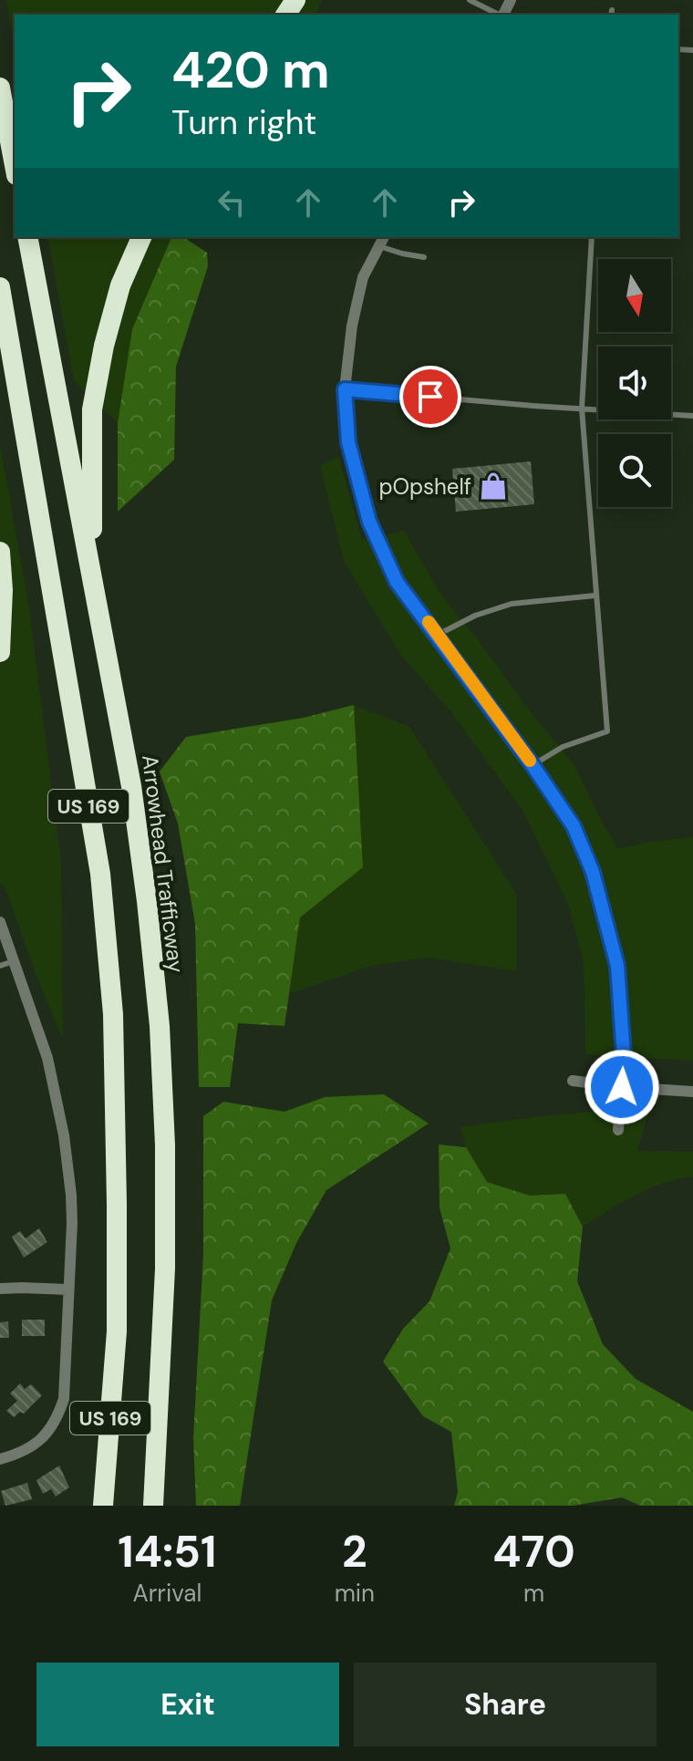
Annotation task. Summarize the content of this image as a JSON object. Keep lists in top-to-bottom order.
{
  "streets": {
    "highway": ["US 169", "Arrowhead Trafficway"]
  },
  "places": {
    "shop": ["pOpshelf"]
  },
  "north": "bottom",
  "page": {
    "turn": ["420 m", "Turn right"],
    "eta": [
      "14:51",
      "Arrival",
      "2",
      "min",
      "470",
      "m"
    ],
    "buttons": ["Exit", "Share"]
  }
}
